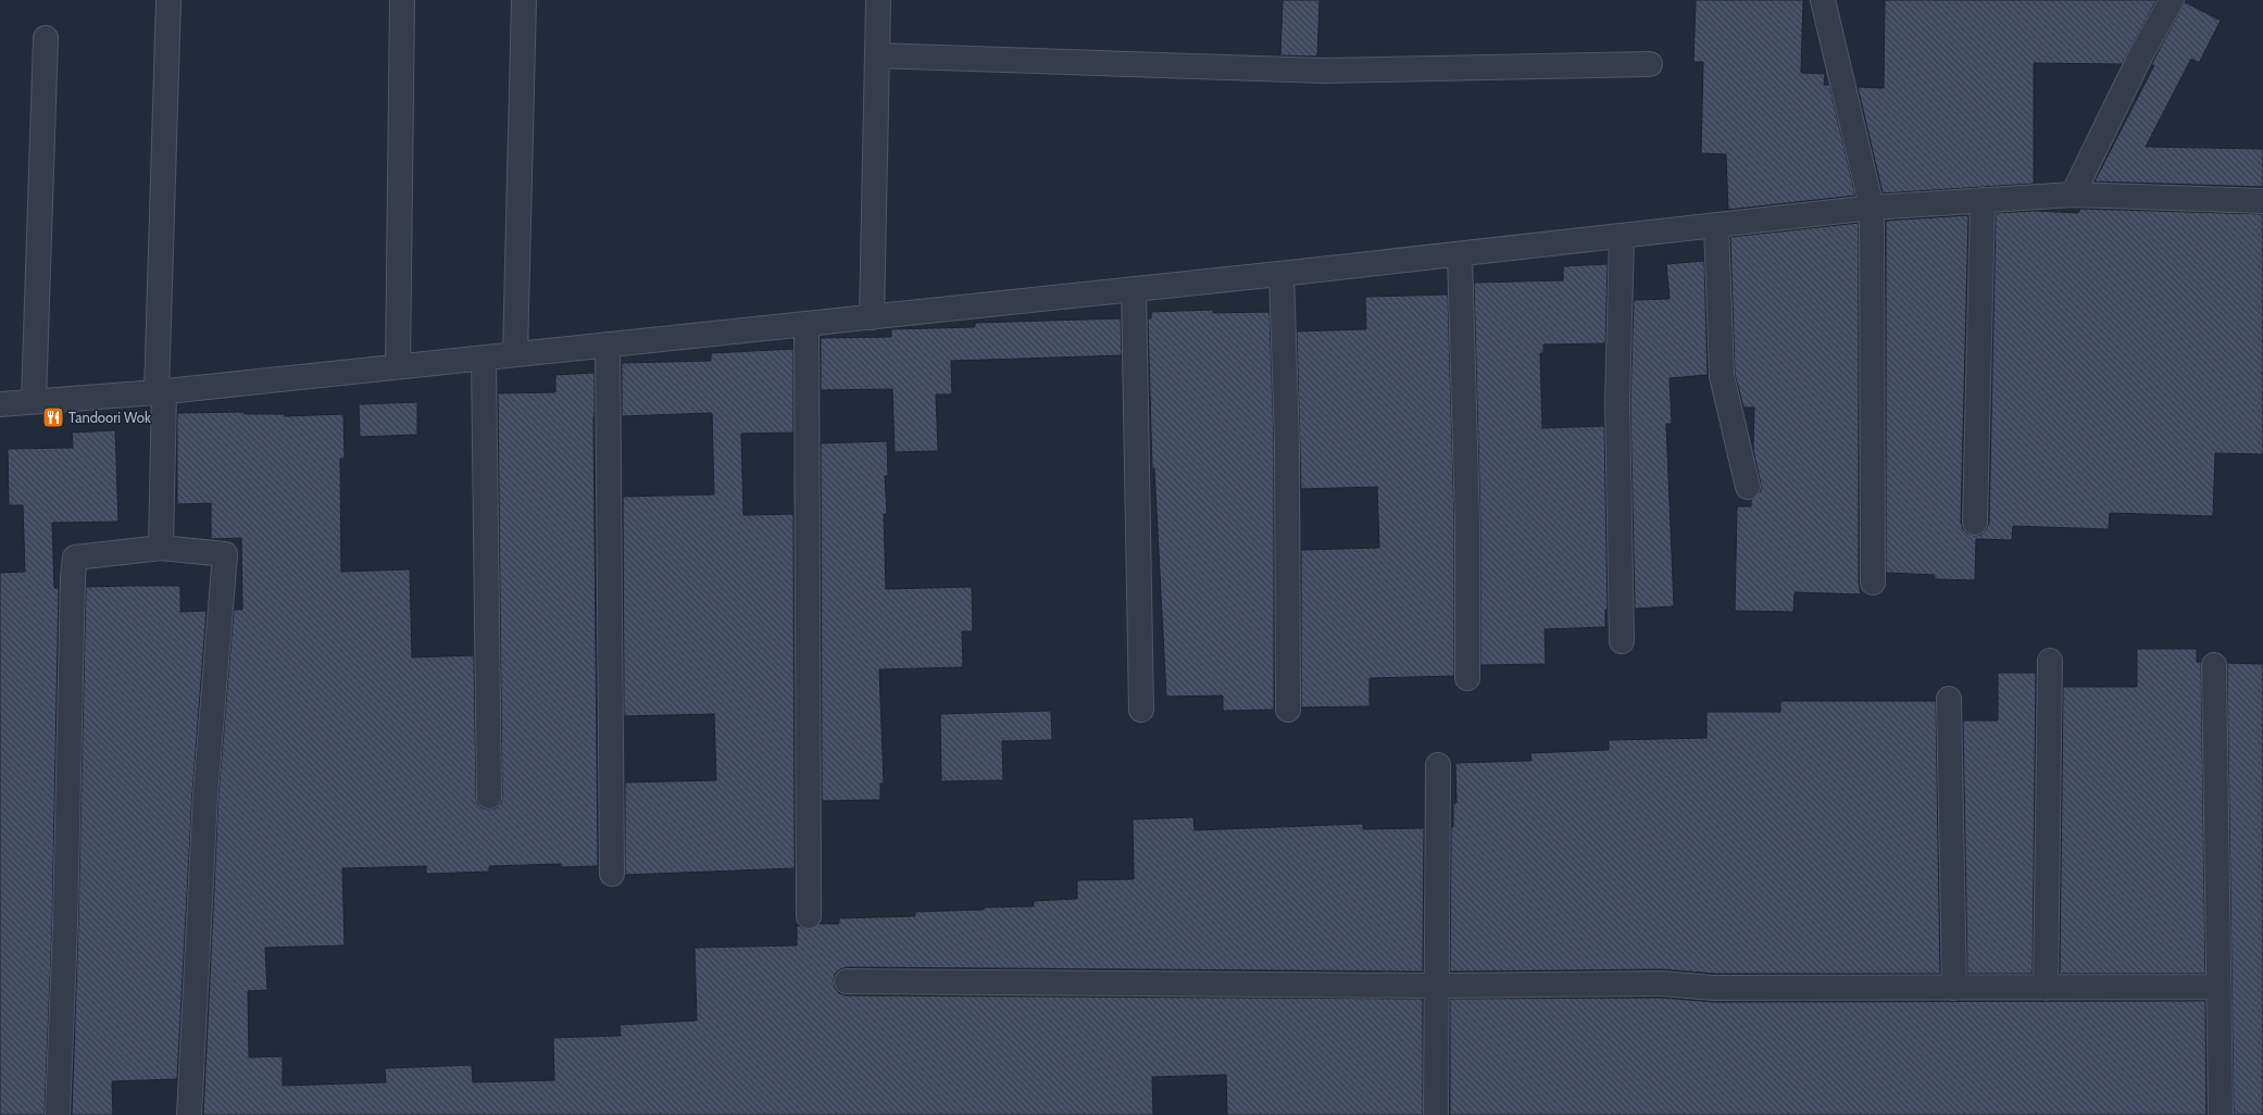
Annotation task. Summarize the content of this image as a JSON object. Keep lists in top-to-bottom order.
{
  "places": {
    "restaurant": ["Tandoori Wok"]
  }
}
